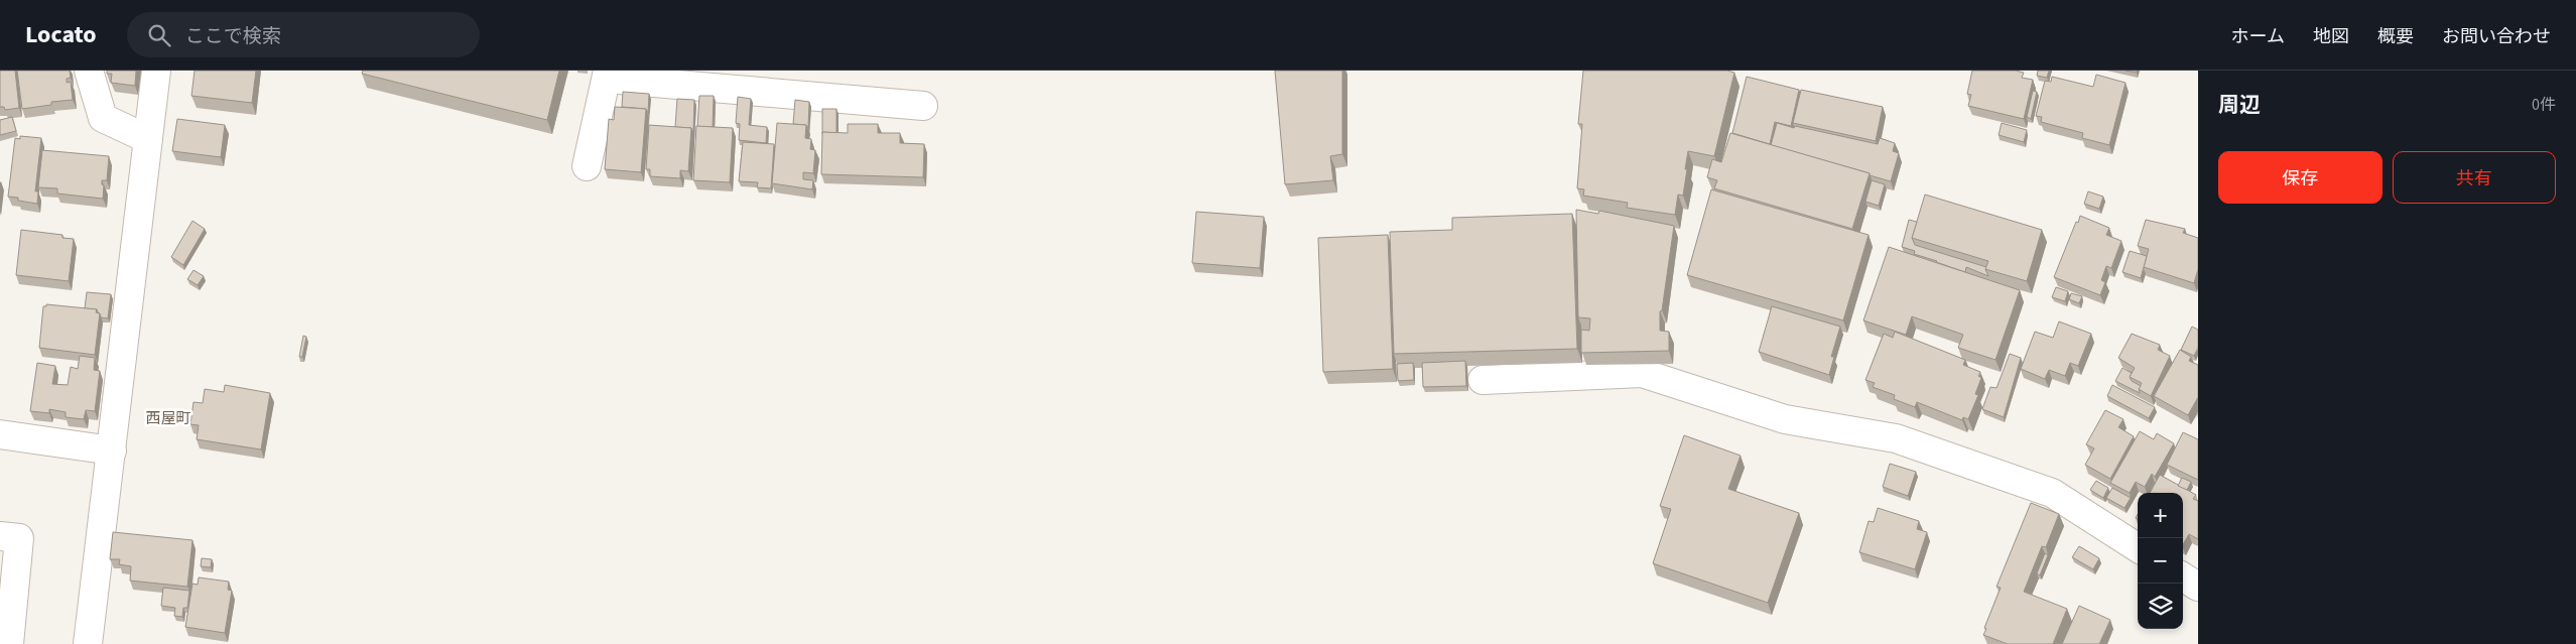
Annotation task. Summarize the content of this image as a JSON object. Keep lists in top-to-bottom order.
{
  "districts": ["西屋町"],
  "page": {
    "header": "Locato",
    "search": "ここで検索",
    "nav": [
      "ホーム",
      "地図",
      "概要",
      "お問い合わせ"
    ],
    "heading": ["周辺", "0件"],
    "buttons": ["保存", "共有"],
    "map_buttons": ["+", "−"]
  }
}
